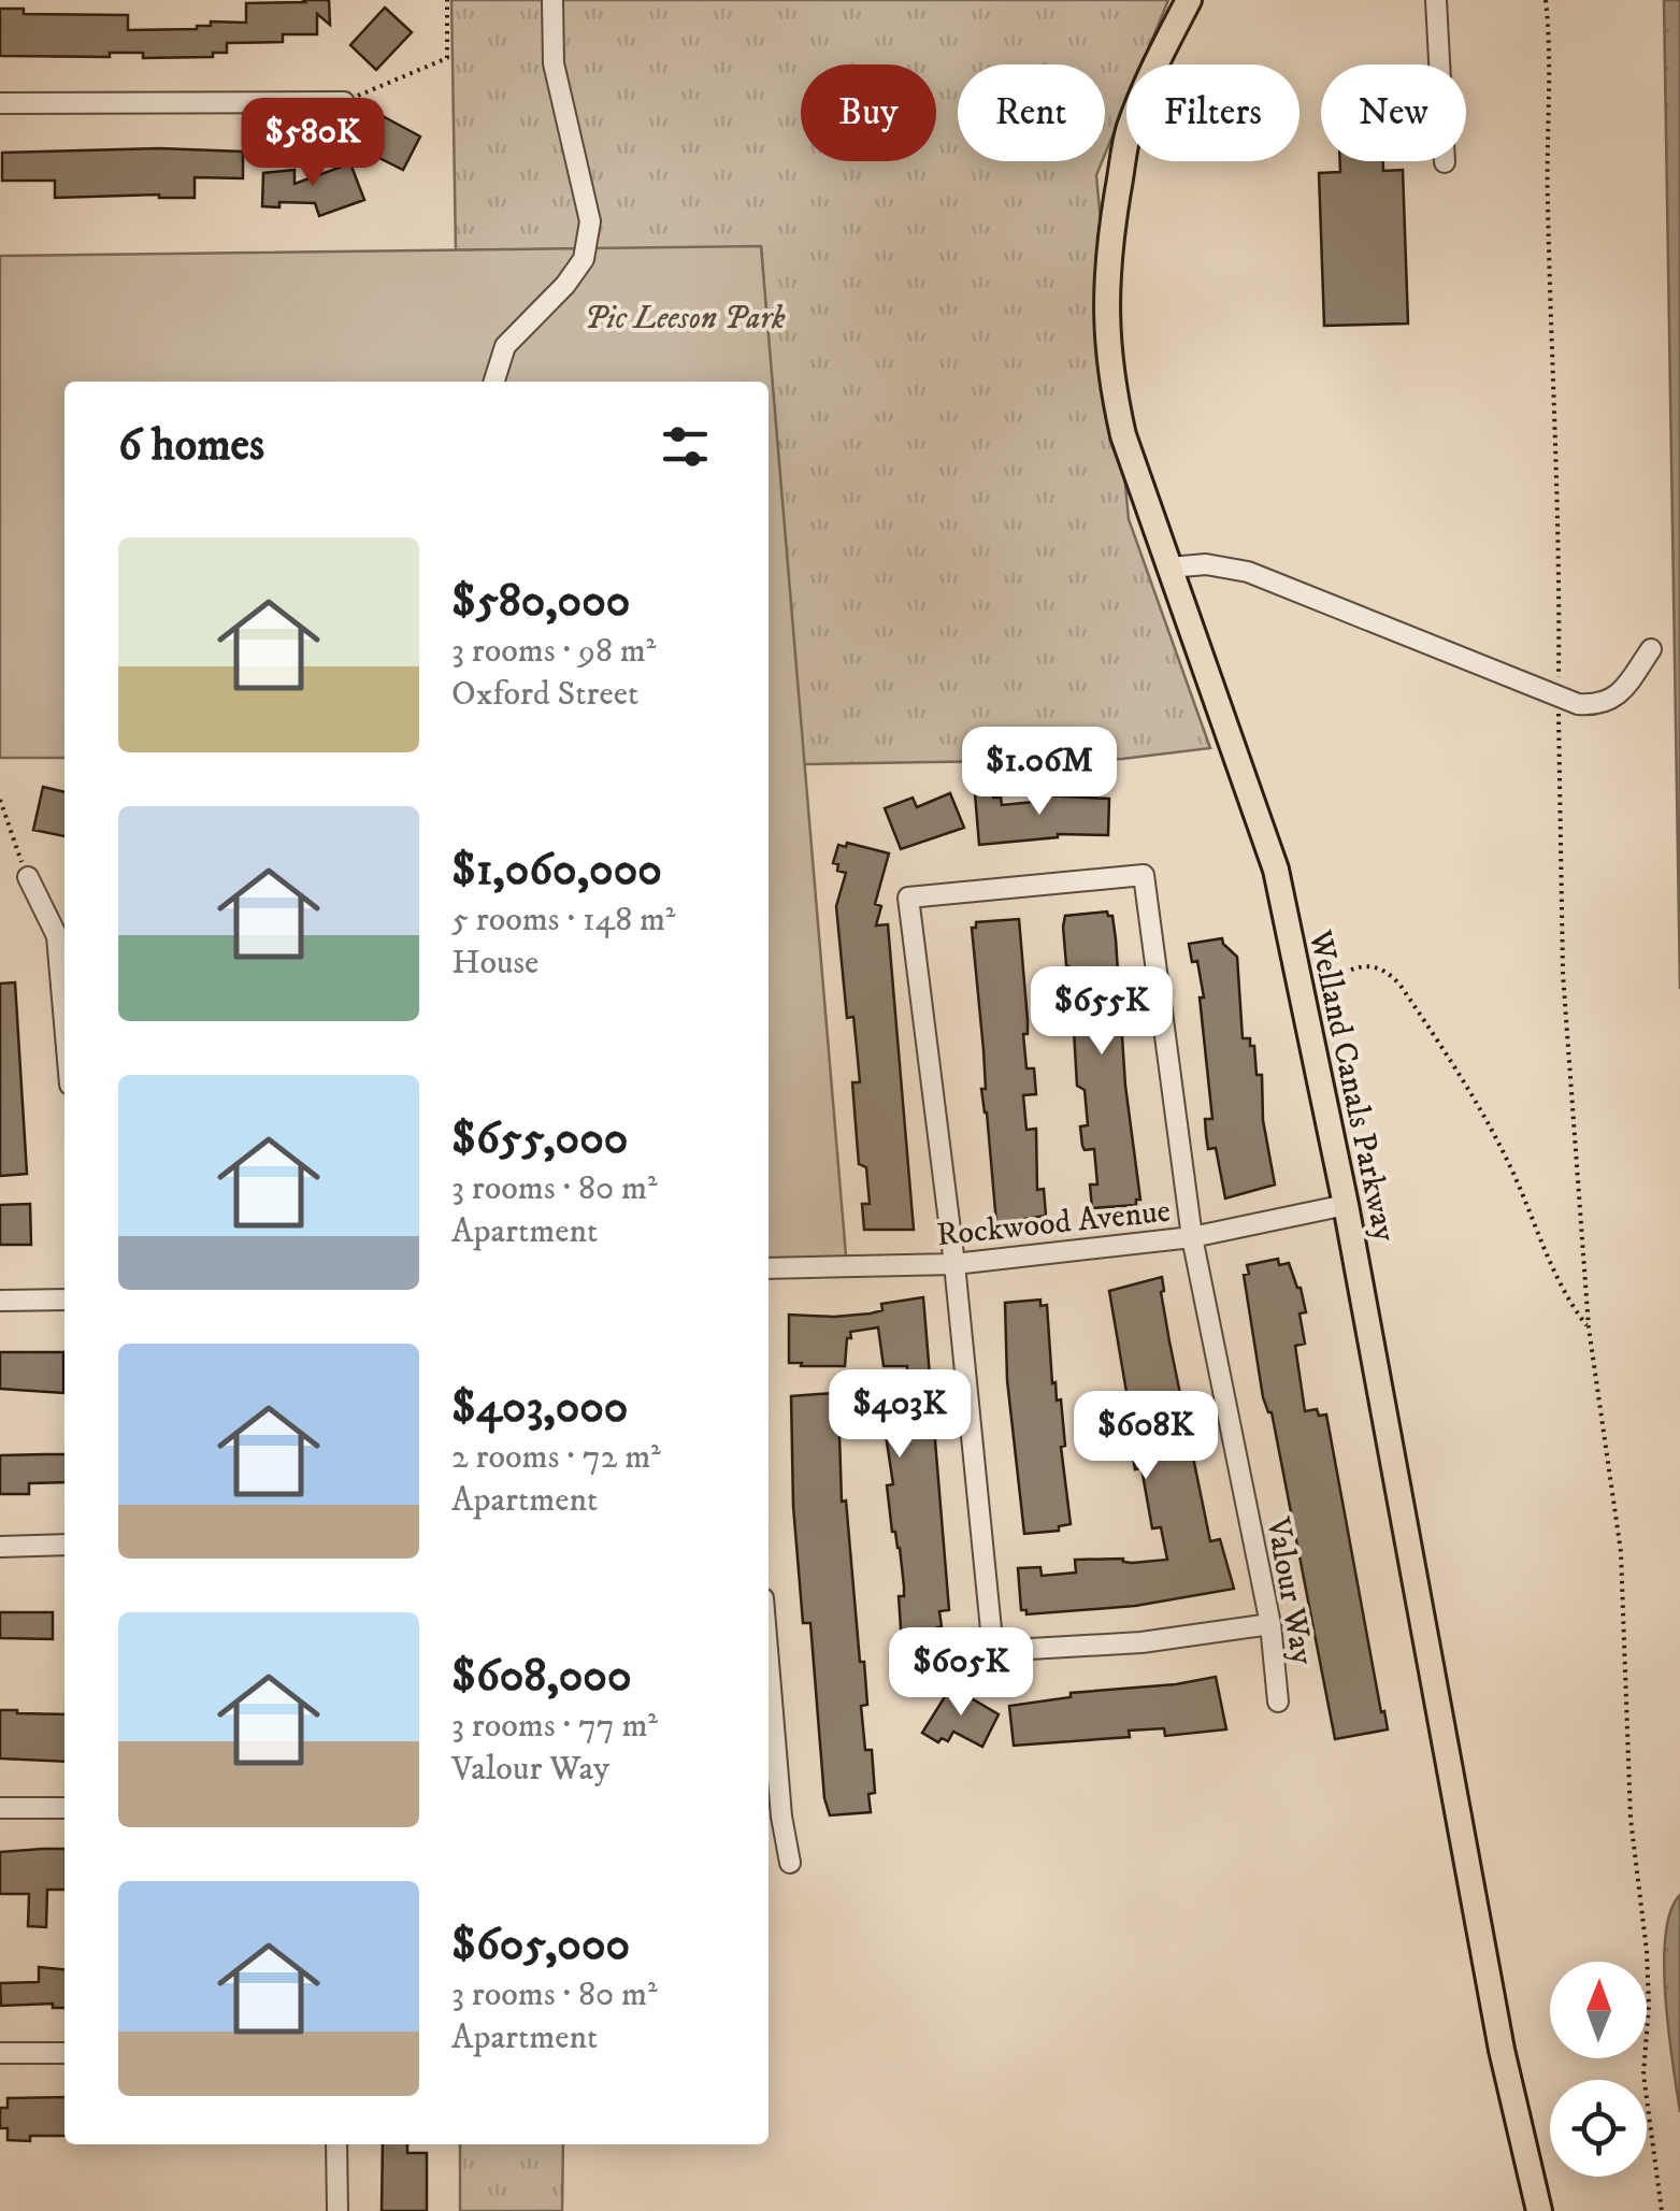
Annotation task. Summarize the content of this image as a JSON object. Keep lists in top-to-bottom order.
{
  "streets": {
    "main road": ["Welland Canals Parkway"],
    "street": ["Rockwood Avenue", "Valour Way"]
  },
  "crossings": [
    ["Welland Canals Parkway", "Rockwood Avenue"],
    ["Rockwood Avenue", "Valour Way"]
  ],
  "parks": ["Pic Leeson Park"],
  "north": "top",
  "page": {
    "chip": [
      "Buy",
      "Rent",
      "Filters",
      "New"
    ],
    "price": [
      "$580K",
      "$1.06M",
      "$655K",
      "$403K",
      "$608K",
      "$605K"
    ],
    "heading": "6 homes",
    "list": [
      {
        "name": "$580,000",
        "note": "3 rooms · 98 m² · Oxford Street"
      },
      {
        "name": "$1,060,000",
        "note": "5 rooms · 148 m² · House"
      },
      {
        "name": "$655,000",
        "note": "3 rooms · 80 m² · Apartment"
      },
      {
        "name": "$403,000",
        "note": "2 rooms · 72 m² · Apartment"
      },
      {
        "name": "$608,000",
        "note": "3 rooms · 77 m² · Valour Way"
      },
      {
        "name": "$605,000",
        "note": "3 rooms · 80 m² · Apartment"
      }
    ]
  }
}
